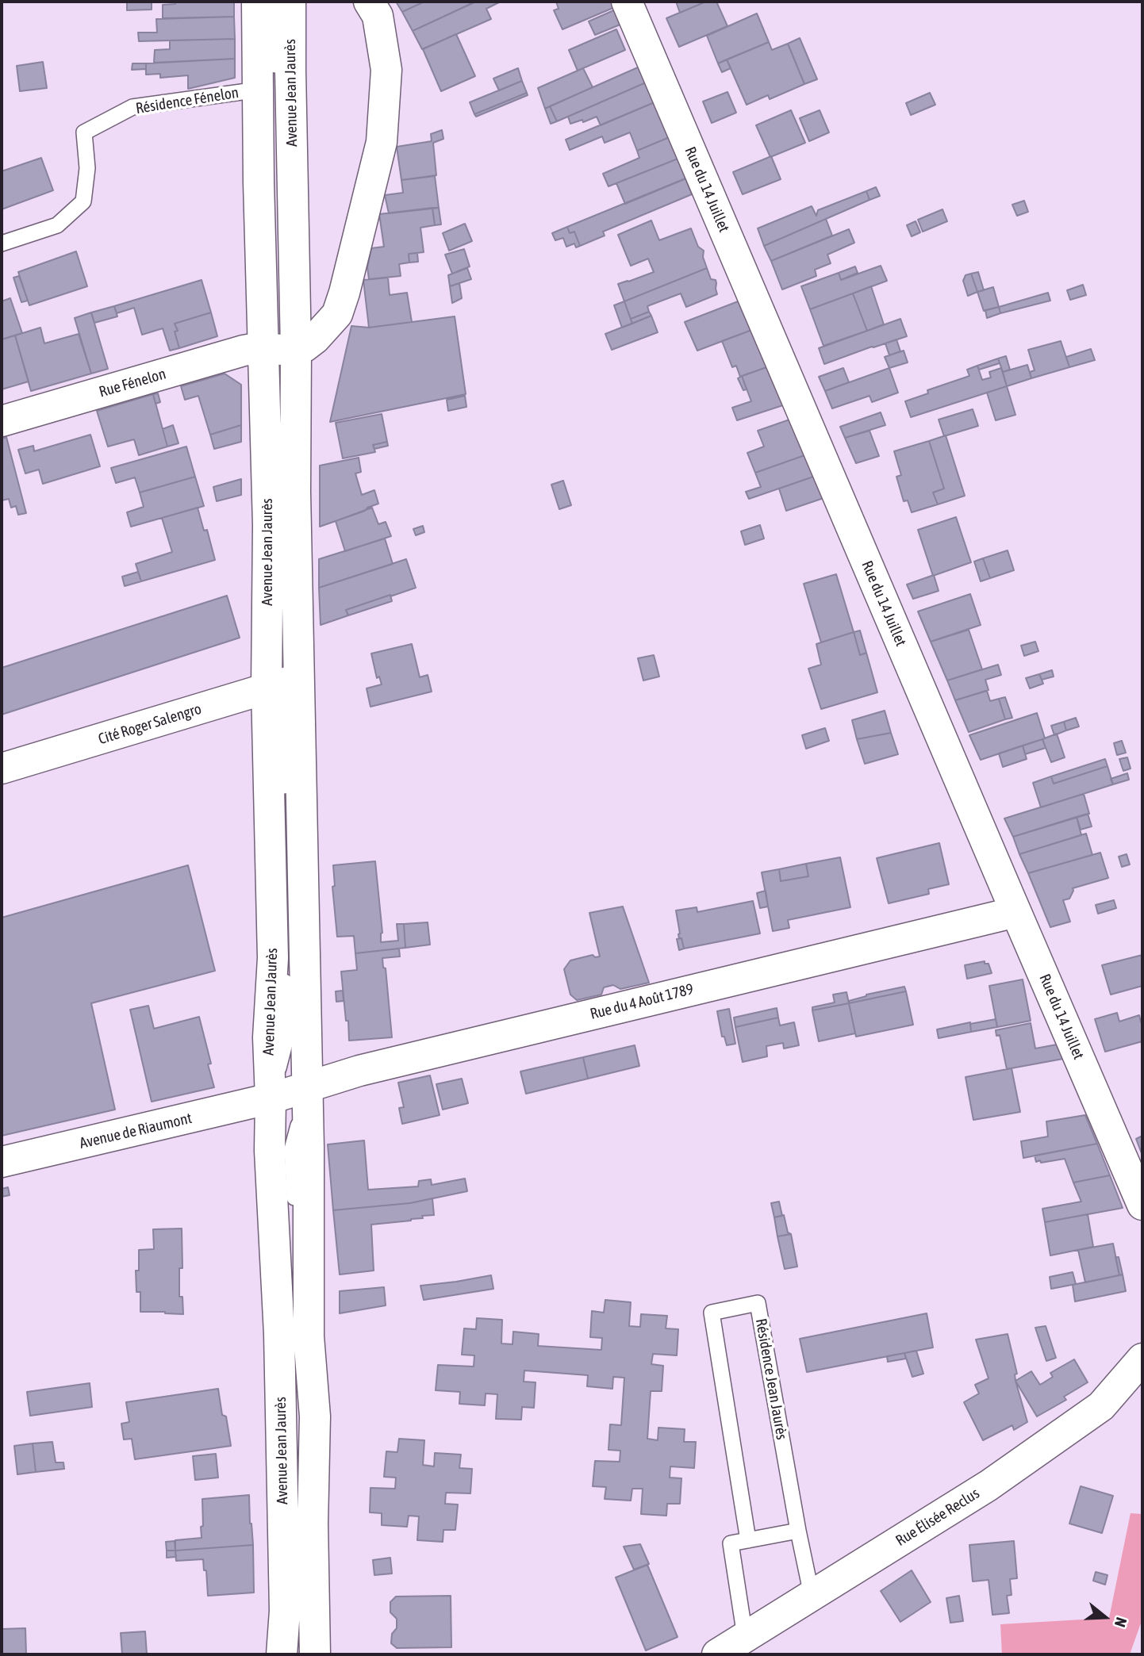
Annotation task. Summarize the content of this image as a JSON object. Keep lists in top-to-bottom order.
{
  "streets": {
    "street": [
      "Avenue Jean Jaurès",
      "Rue du 14 Juillet",
      "Rue Fénelon",
      "Cité Roger Salengro",
      "Rue du 4 Août 1789",
      "Avenue de Riaumont",
      "Rue Élisée Reclus"
    ],
    "lane": ["Résidence Fénelon", "Résidence Jean Jaurès"]
  },
  "crossings": [
    ["Avenue Jean Jaurès", "Résidence Fénelon"],
    ["Avenue Jean Jaurès", "Rue Fénelon"],
    ["Avenue Jean Jaurès", "Cité Roger Salengro"],
    ["Avenue Jean Jaurès", "Rue du 4 Août 1789"],
    ["Avenue Jean Jaurès", "Avenue de Riaumont"],
    ["Rue du 14 Juillet", "Rue du 4 Août 1789"],
    ["Rue du 4 Août 1789", "Avenue de Riaumont"],
    ["Résidence Jean Jaurès", "Rue Élisée Reclus"]
  ],
  "north": "right"
}
